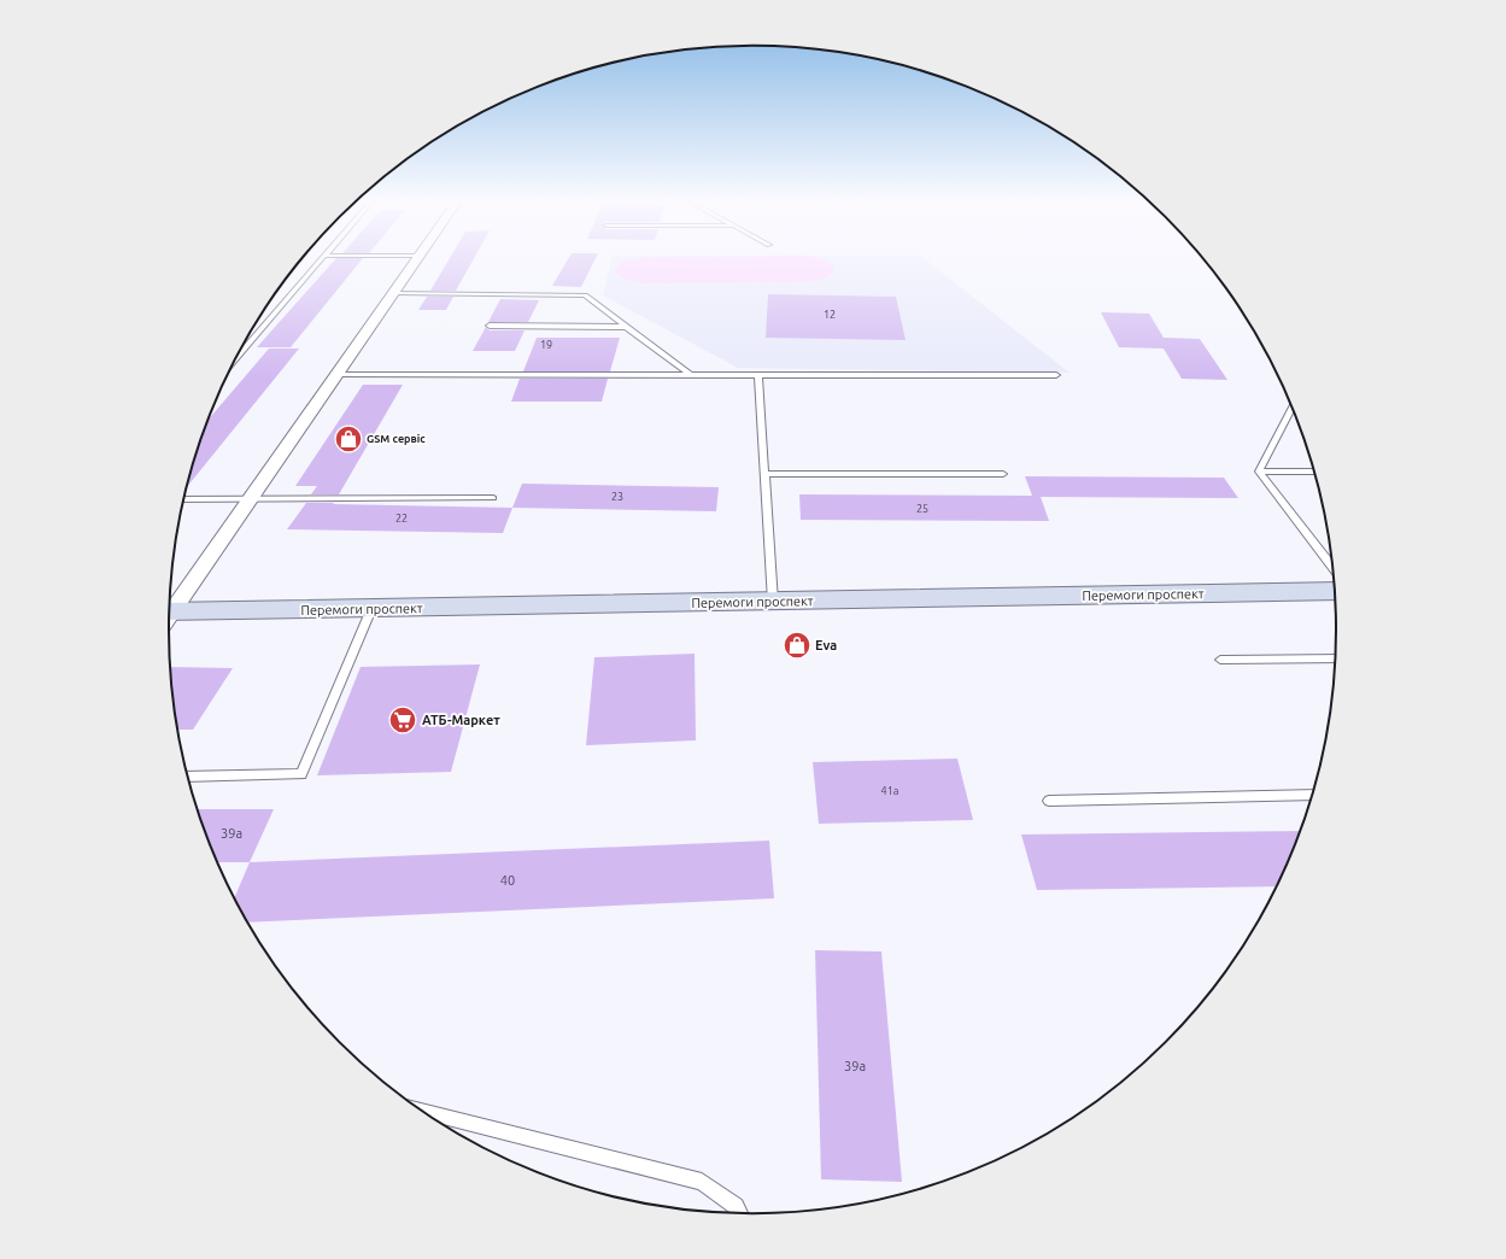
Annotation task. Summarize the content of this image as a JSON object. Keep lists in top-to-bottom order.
{
  "streets": {
    "street": ["Перемоги проспект"]
  },
  "places": {
    "shop": ["GSM сервіс", "Eva"],
    "supermarket": ["АТБ-Маркет"]
  },
  "house_numbers": [
    "12",
    "19",
    "23",
    "25",
    "22",
    "41а",
    "39а",
    "40",
    "39а"
  ]
}
